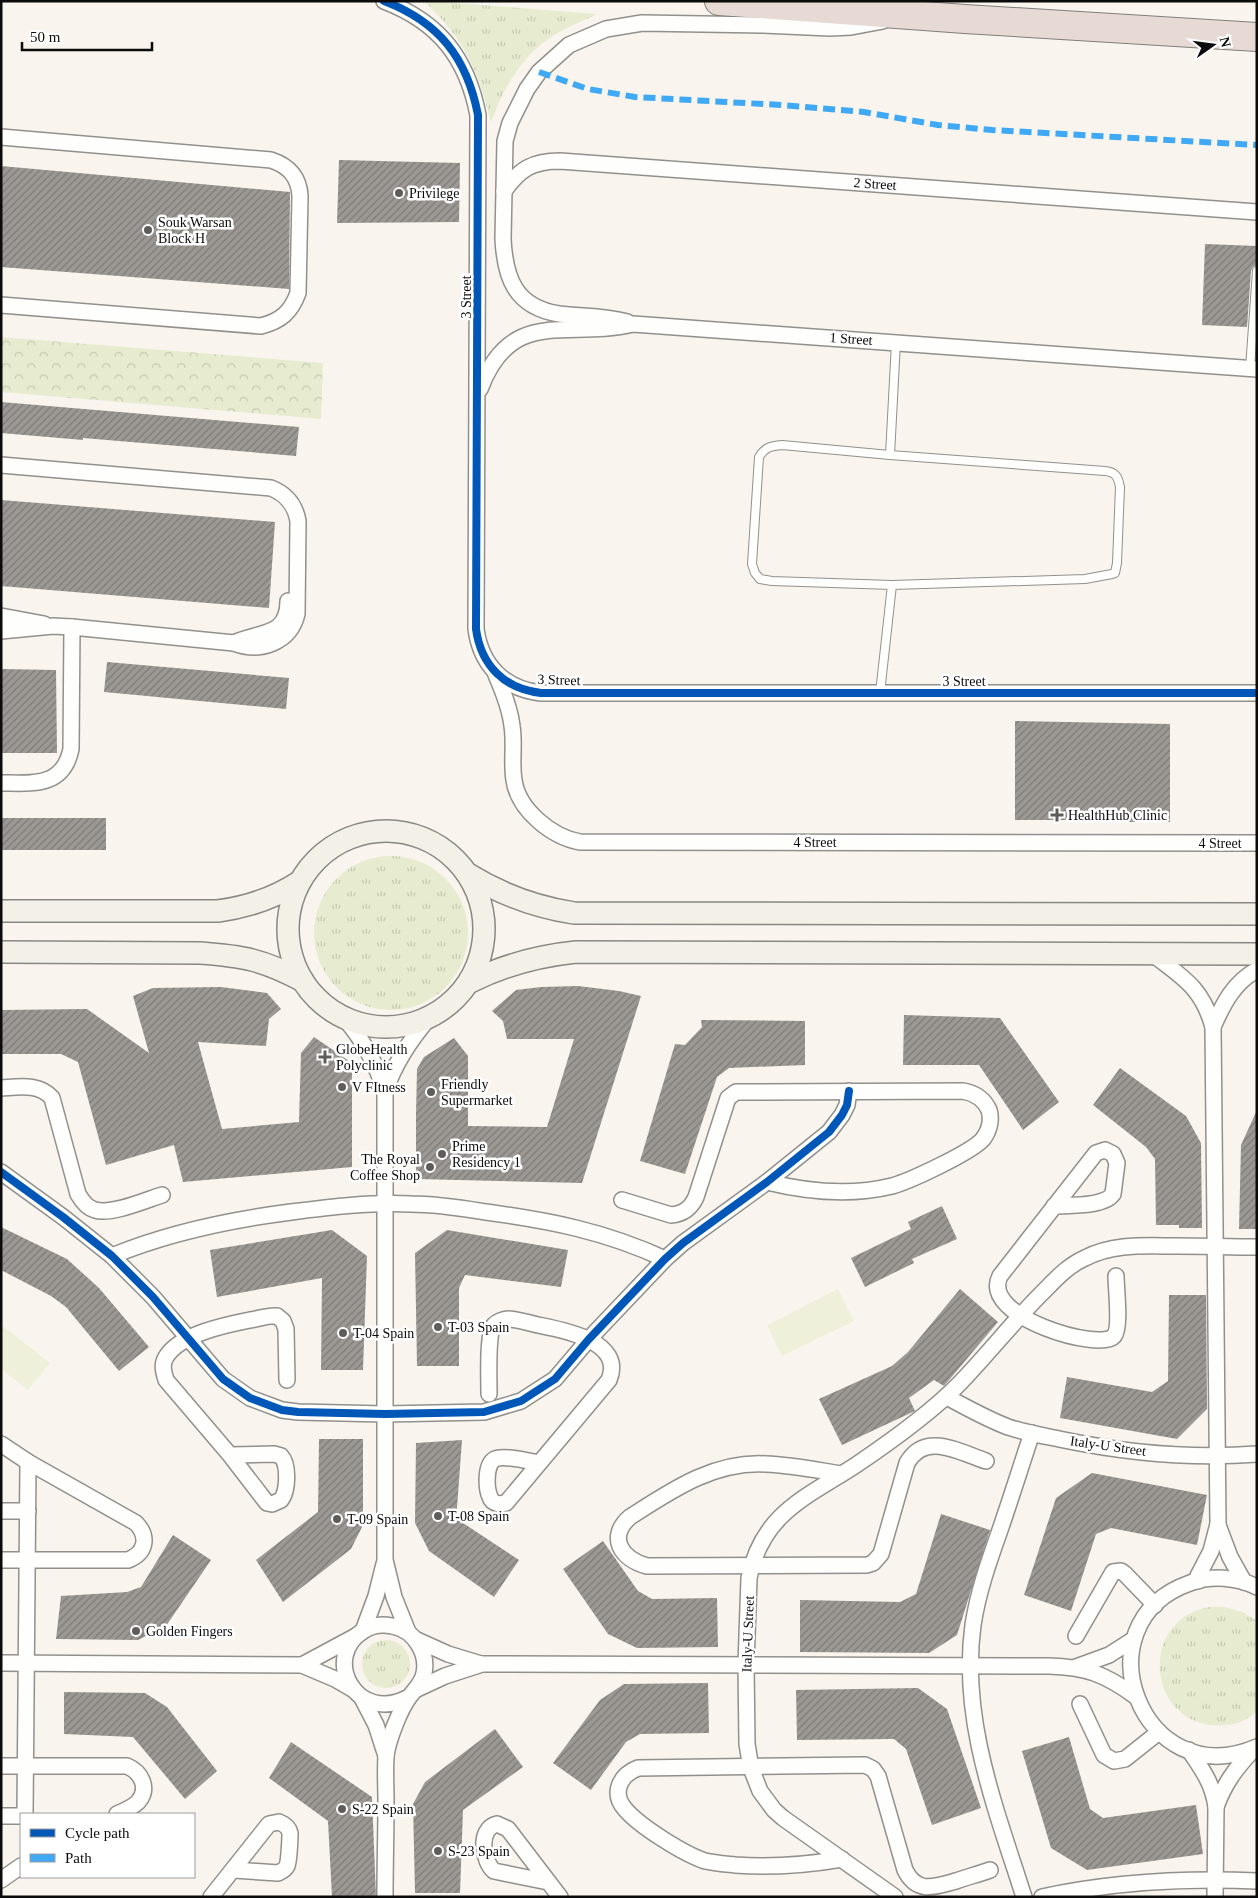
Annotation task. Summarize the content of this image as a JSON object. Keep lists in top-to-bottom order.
{
  "streets": {
    "street": [
      "2 Street",
      "3 Street",
      "1 Street",
      "4 Street",
      "Italy-U Street"
    ]
  },
  "crossings": [
    ["3 Street", "1 Street"],
    ["3 Street", "4 Street"]
  ],
  "places": {
    "other": [
      "Privilege",
      "Souk Warsan Block H",
      "V FItness",
      "Friendly Supermarket",
      "Prime Residency 1",
      "The Royal Coffee Shop",
      "T-03 Spain",
      "T-04 Spain",
      "T-08 Spain",
      "T-09 Spain",
      "Golden Fingers",
      "S-22 Spain",
      "S-23 Spain"
    ],
    "health": ["HealthHub Clinic", "GlobeHealth Polyclinic"]
  },
  "legend": ["Cycle path", "Path"],
  "scale_bar": "50 m",
  "north": "right"
}
